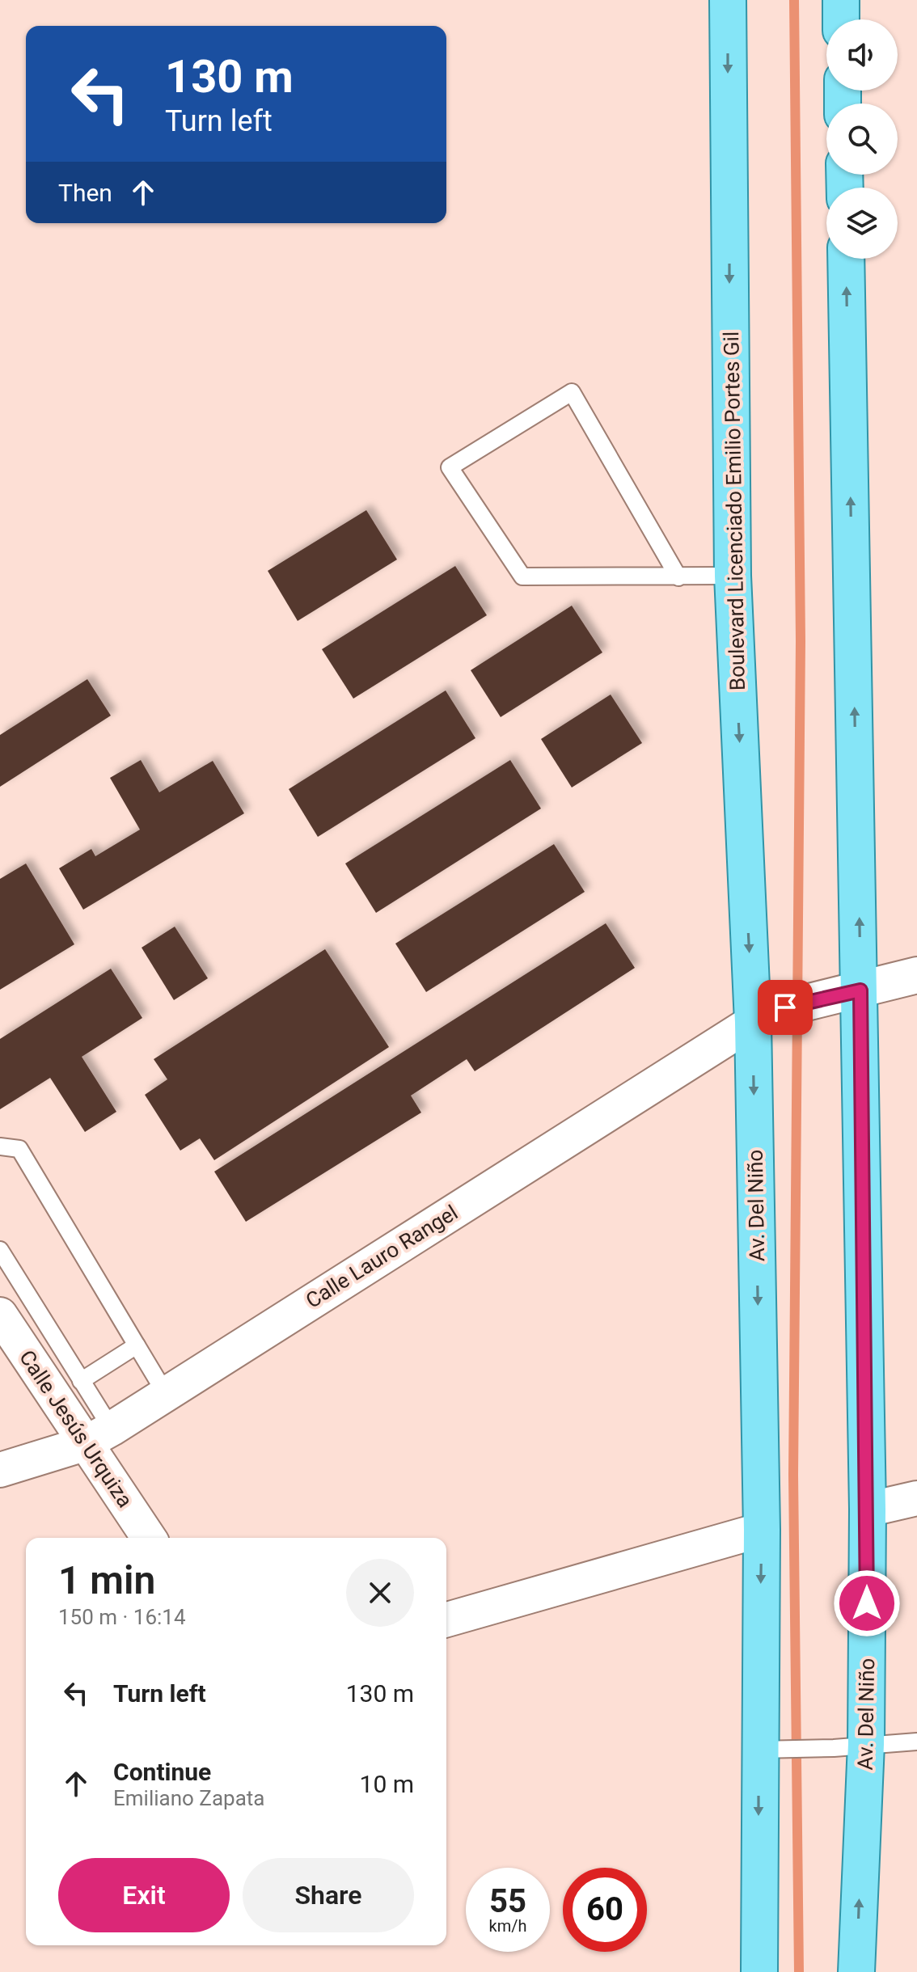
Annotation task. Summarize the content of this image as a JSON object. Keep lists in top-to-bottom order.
{
  "streets": {
    "main road": ["Boulevard Licenciado Emilio Portes Gil", "Av. Del Niño"],
    "street": ["Calle Lauro Rangel", "Calle Jesús Urquiza"]
  },
  "crossings": [
    ["Boulevard Licenciado Emilio Portes Gil", "Av. Del Niño"],
    ["Boulevard Licenciado Emilio Portes Gil", "Calle Lauro Rangel"],
    ["Av. Del Niño", "Calle Lauro Rangel"],
    ["Calle Lauro Rangel", "Calle Jesús Urquiza"]
  ],
  "page": {
    "turn": ["130 m", "Turn left"],
    "then": "Then",
    "heading": ["1 min", "150 m · 16:14"],
    "list": [
      {
        "name": "Turn left",
        "value": "130 m"
      },
      {
        "name": "Continue",
        "note": "Emiliano Zapata",
        "value": "10 m"
      }
    ],
    "buttons": ["Exit", "Share"],
    "speed": "55 km/h",
    "limit": "60"
  }
}
